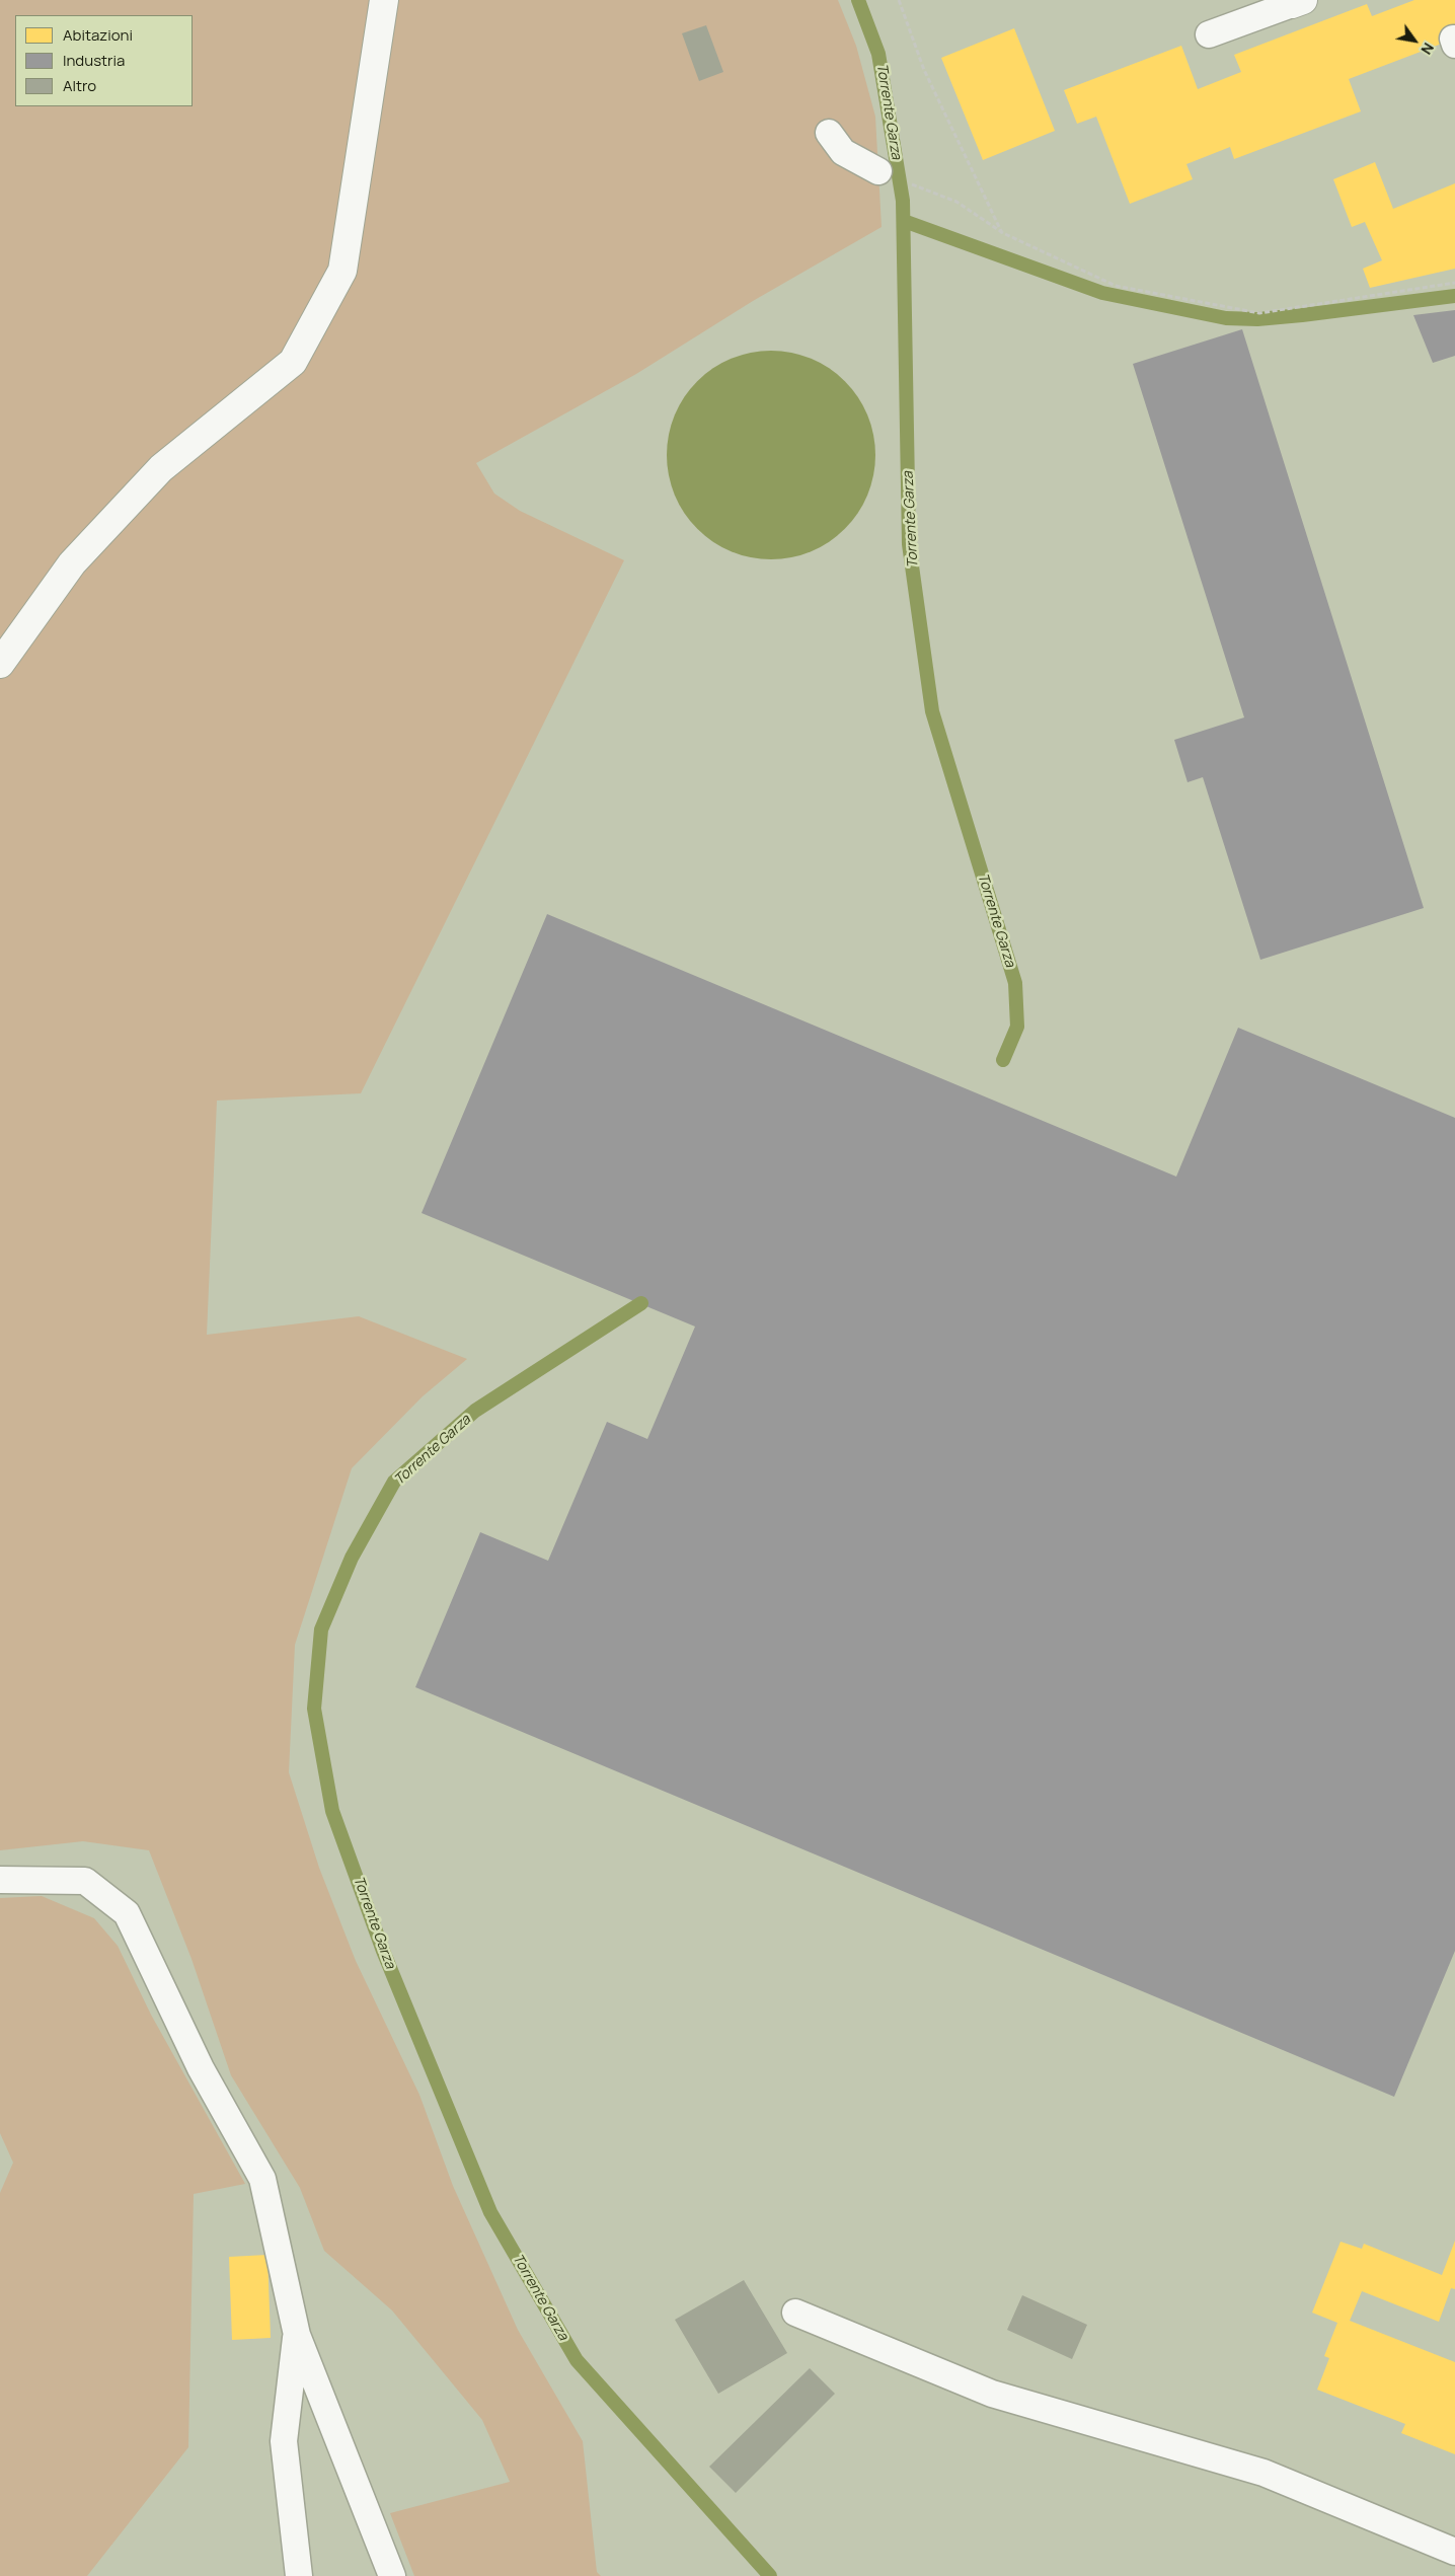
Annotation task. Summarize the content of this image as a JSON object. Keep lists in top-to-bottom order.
{
  "water": ["Torrente Garza"],
  "legend": ["Abitazioni", "Industria", "Altro"],
  "north": "bottom right"
}
